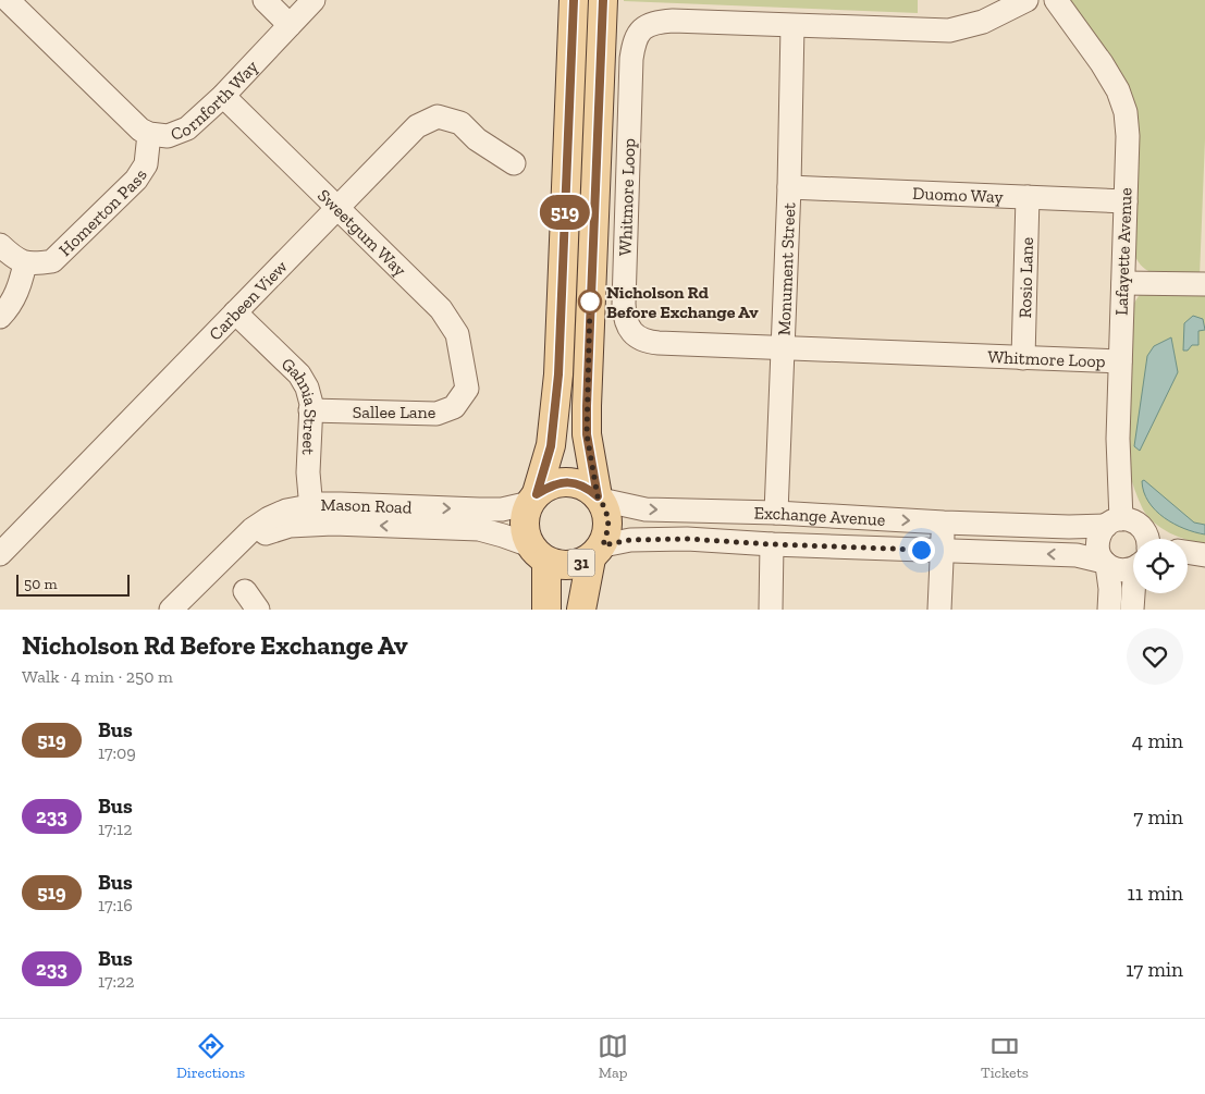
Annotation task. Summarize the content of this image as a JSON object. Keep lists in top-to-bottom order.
{
  "streets": {
    "main road": ["31"],
    "street": [
      "Cornforth Way",
      "Duomo Way",
      "Whitmore Loop",
      "Homerton Pass",
      "Sweetgum Way",
      "Lafayette Avenue",
      "Monument Street",
      "Rosio Lane",
      "Carbeen View",
      "Gahnia Street",
      "Sallee Lane",
      "Mason Road",
      "Exchange Avenue"
    ]
  },
  "crossings": [
    ["Cornforth Way", "Homerton Pass"],
    ["Cornforth Way", "Sweetgum Way"],
    ["Duomo Way", "Lafayette Avenue"],
    ["Duomo Way", "Monument Street"],
    ["Duomo Way", "Rosio Lane"],
    ["Whitmore Loop", "Lafayette Avenue"],
    ["Whitmore Loop", "Monument Street"],
    ["Whitmore Loop", "Rosio Lane"],
    ["Sweetgum Way", "Carbeen View"],
    ["Sweetgum Way", "Sallee Lane"],
    ["Lafayette Avenue", "Exchange Avenue"],
    ["Monument Street", "Exchange Avenue"],
    ["Carbeen View", "Gahnia Street"],
    ["Gahnia Street", "Sallee Lane"],
    ["Gahnia Street", "Mason Road"],
    ["Mason Road", "Exchange Avenue"],
    ["Mason Road", "31"],
    ["Exchange Avenue", "31"]
  ],
  "places": ["Nicholson Rd Before Exchange Av"],
  "lines": ["bus line 519"],
  "scale_bar": "50 m",
  "page": {
    "on_map": "519",
    "scale": "50 m",
    "heading": ["Nicholson Rd Before Exchange Av", "Walk · 4 min · 250 m"],
    "list": [
      {
        "mark": "519",
        "name": "Bus",
        "note": "17:09",
        "value": "4 min"
      },
      {
        "mark": "233",
        "name": "Bus",
        "note": "17:12",
        "value": "7 min"
      },
      {
        "mark": "519",
        "name": "Bus",
        "note": "17:16",
        "value": "11 min"
      },
      {
        "mark": "233",
        "name": "Bus",
        "note": "17:22",
        "value": "17 min"
      }
    ],
    "tabs": ["Directions", "Map", "Tickets"]
  }
}
